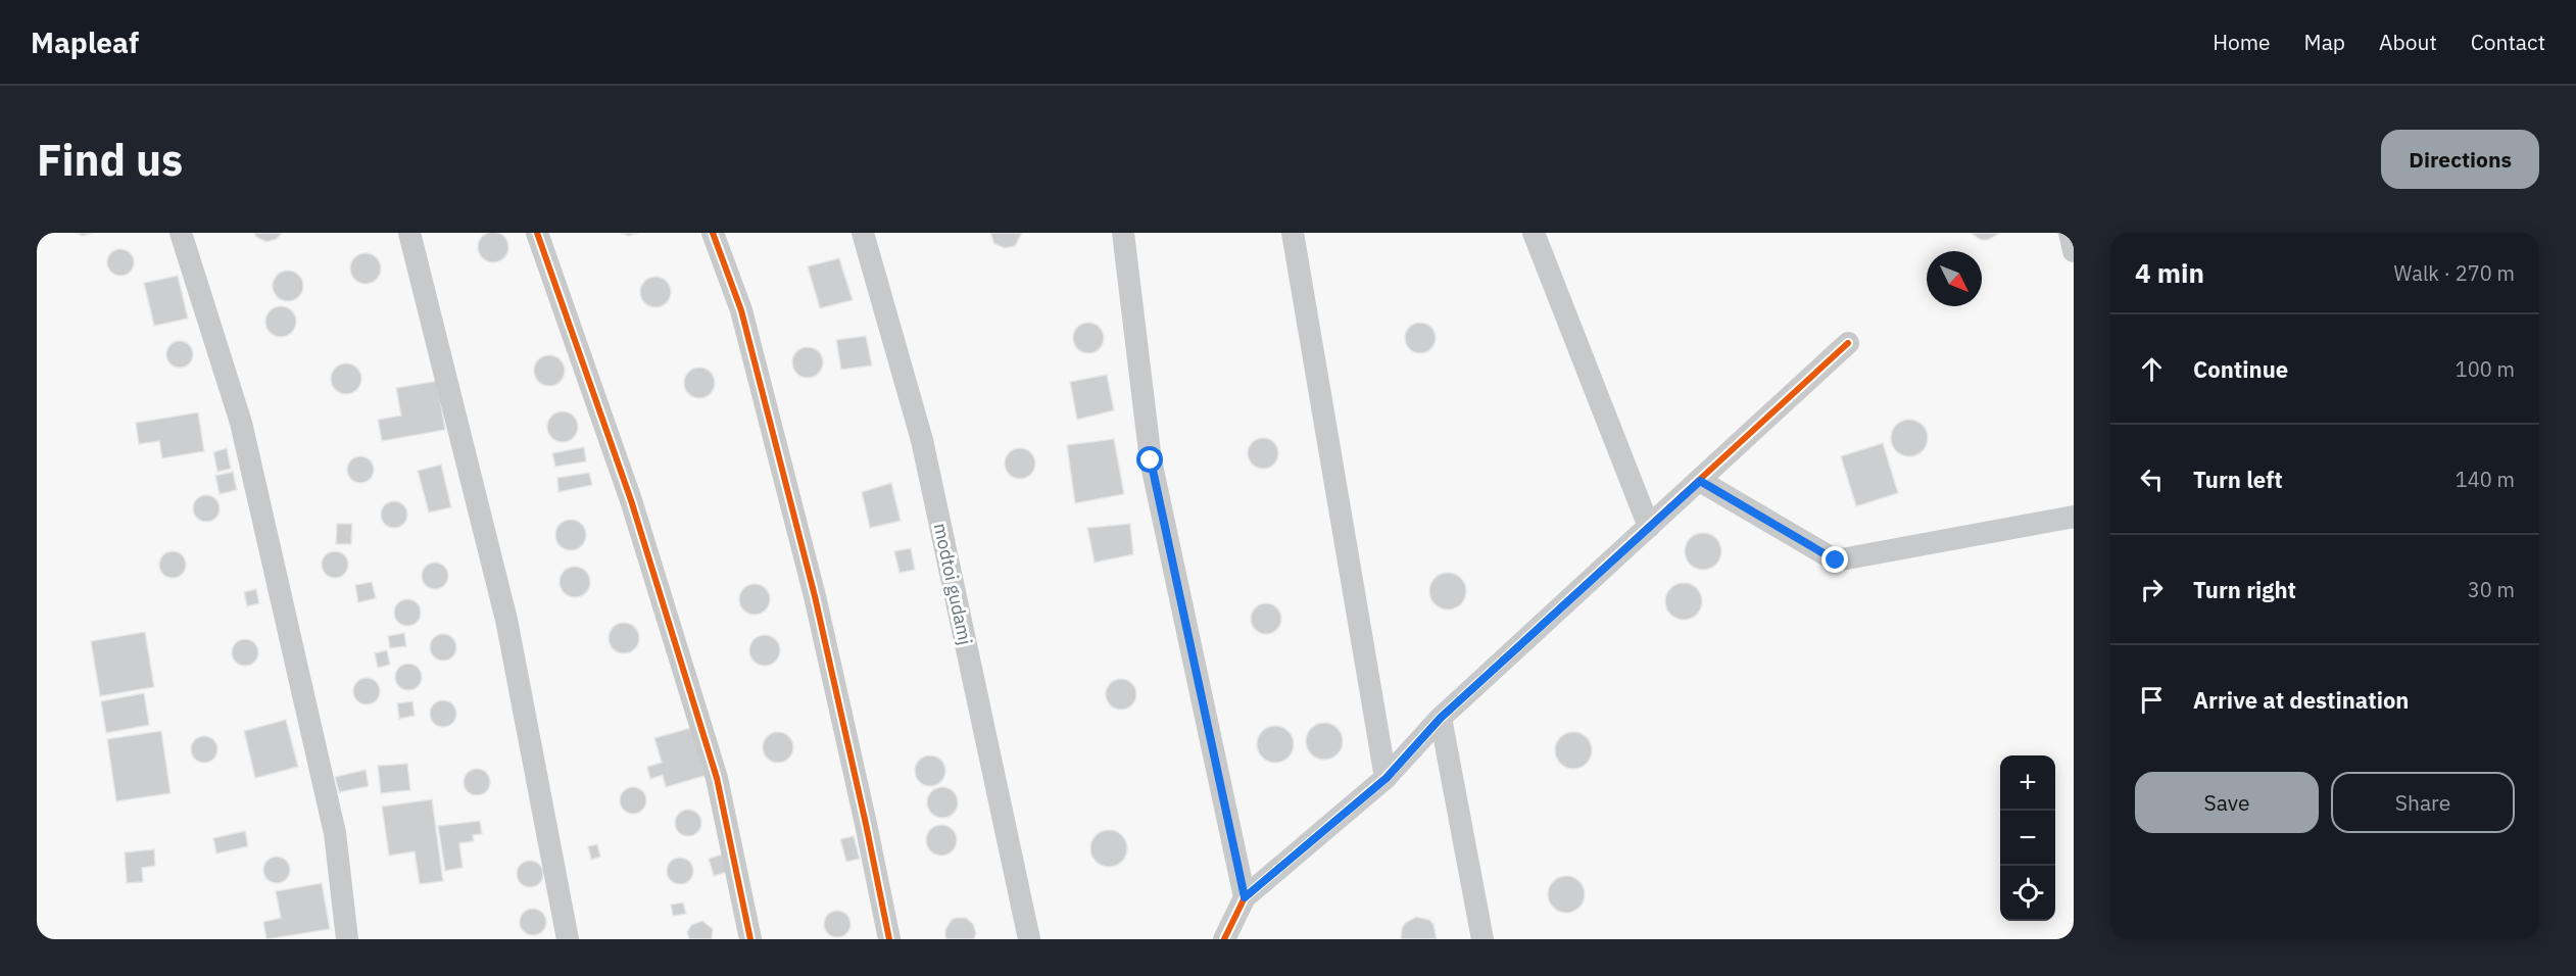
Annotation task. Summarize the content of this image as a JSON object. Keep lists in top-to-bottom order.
{
  "streets": {
    "street": ["modtoi gudamj"]
  },
  "north": "bottom right",
  "page": {
    "header": "Mapleaf",
    "nav": [
      "Home",
      "Map",
      "About",
      "Contact"
    ],
    "buttons": [
      "Directions",
      ["Save", "Share"]
    ],
    "title": "Find us",
    "heading": ["4 min", "Walk · 270 m"],
    "list": [
      ["Continue", "100 m"],
      ["Turn left", "140 m"],
      ["Turn right", "30 m"],
      "Arrive at destination"
    ],
    "map_buttons": ["+", "−"]
  }
}
